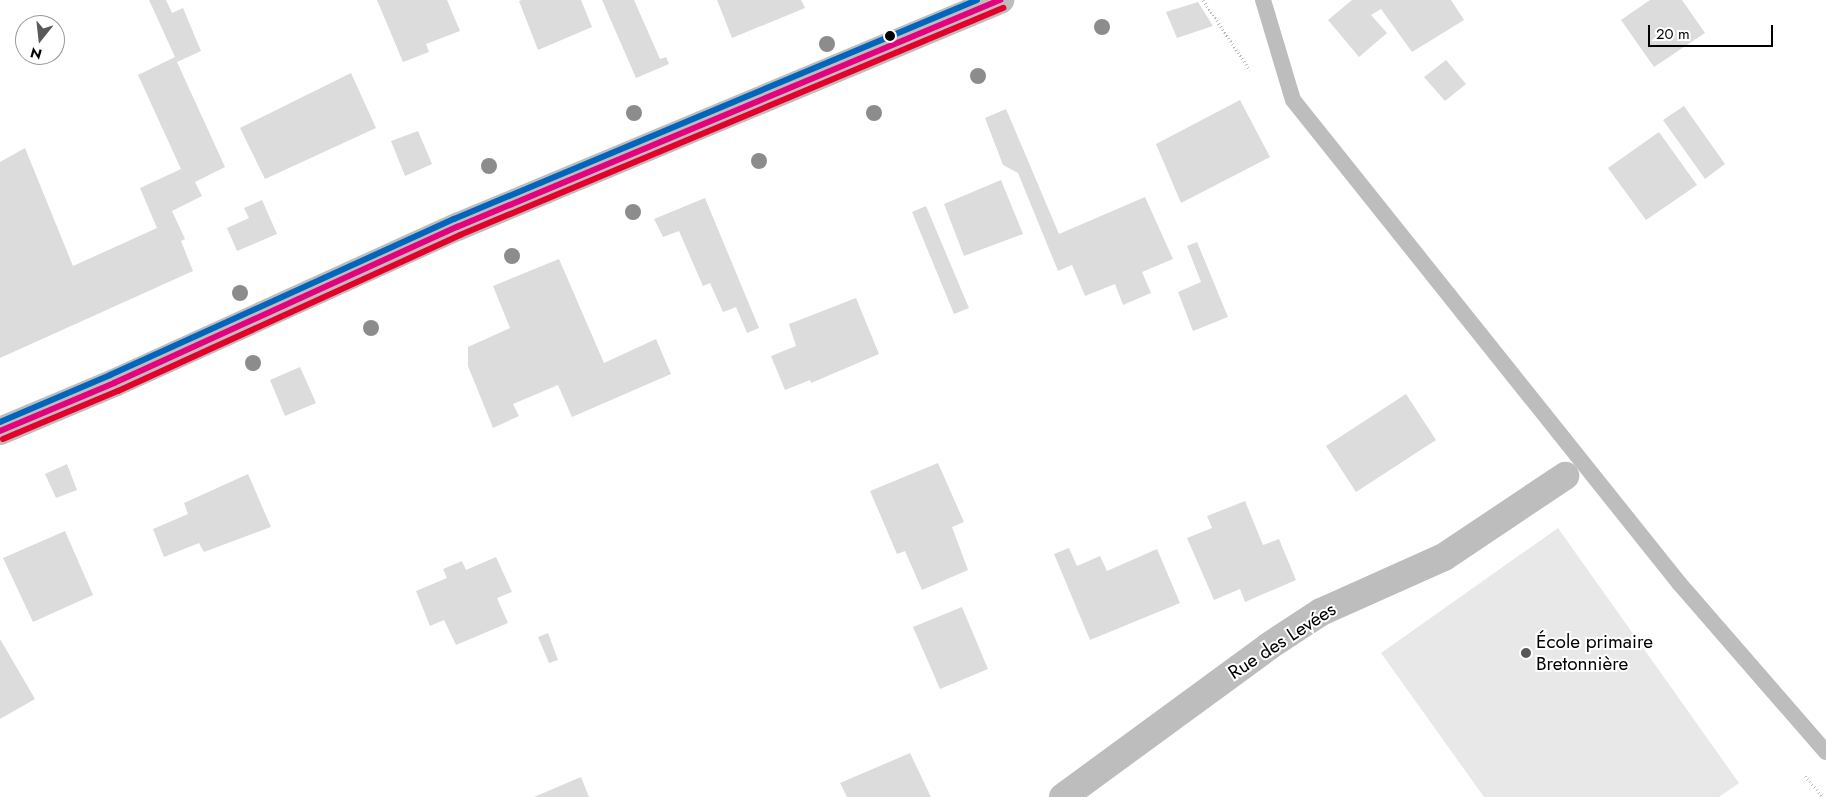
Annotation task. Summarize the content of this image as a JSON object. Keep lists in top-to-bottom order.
{
  "streets": {
    "main road": ["Rue des Levées"]
  },
  "places": ["École primaire Bretonnière"],
  "scale_bar": "20 m",
  "north": "bottom"
}
